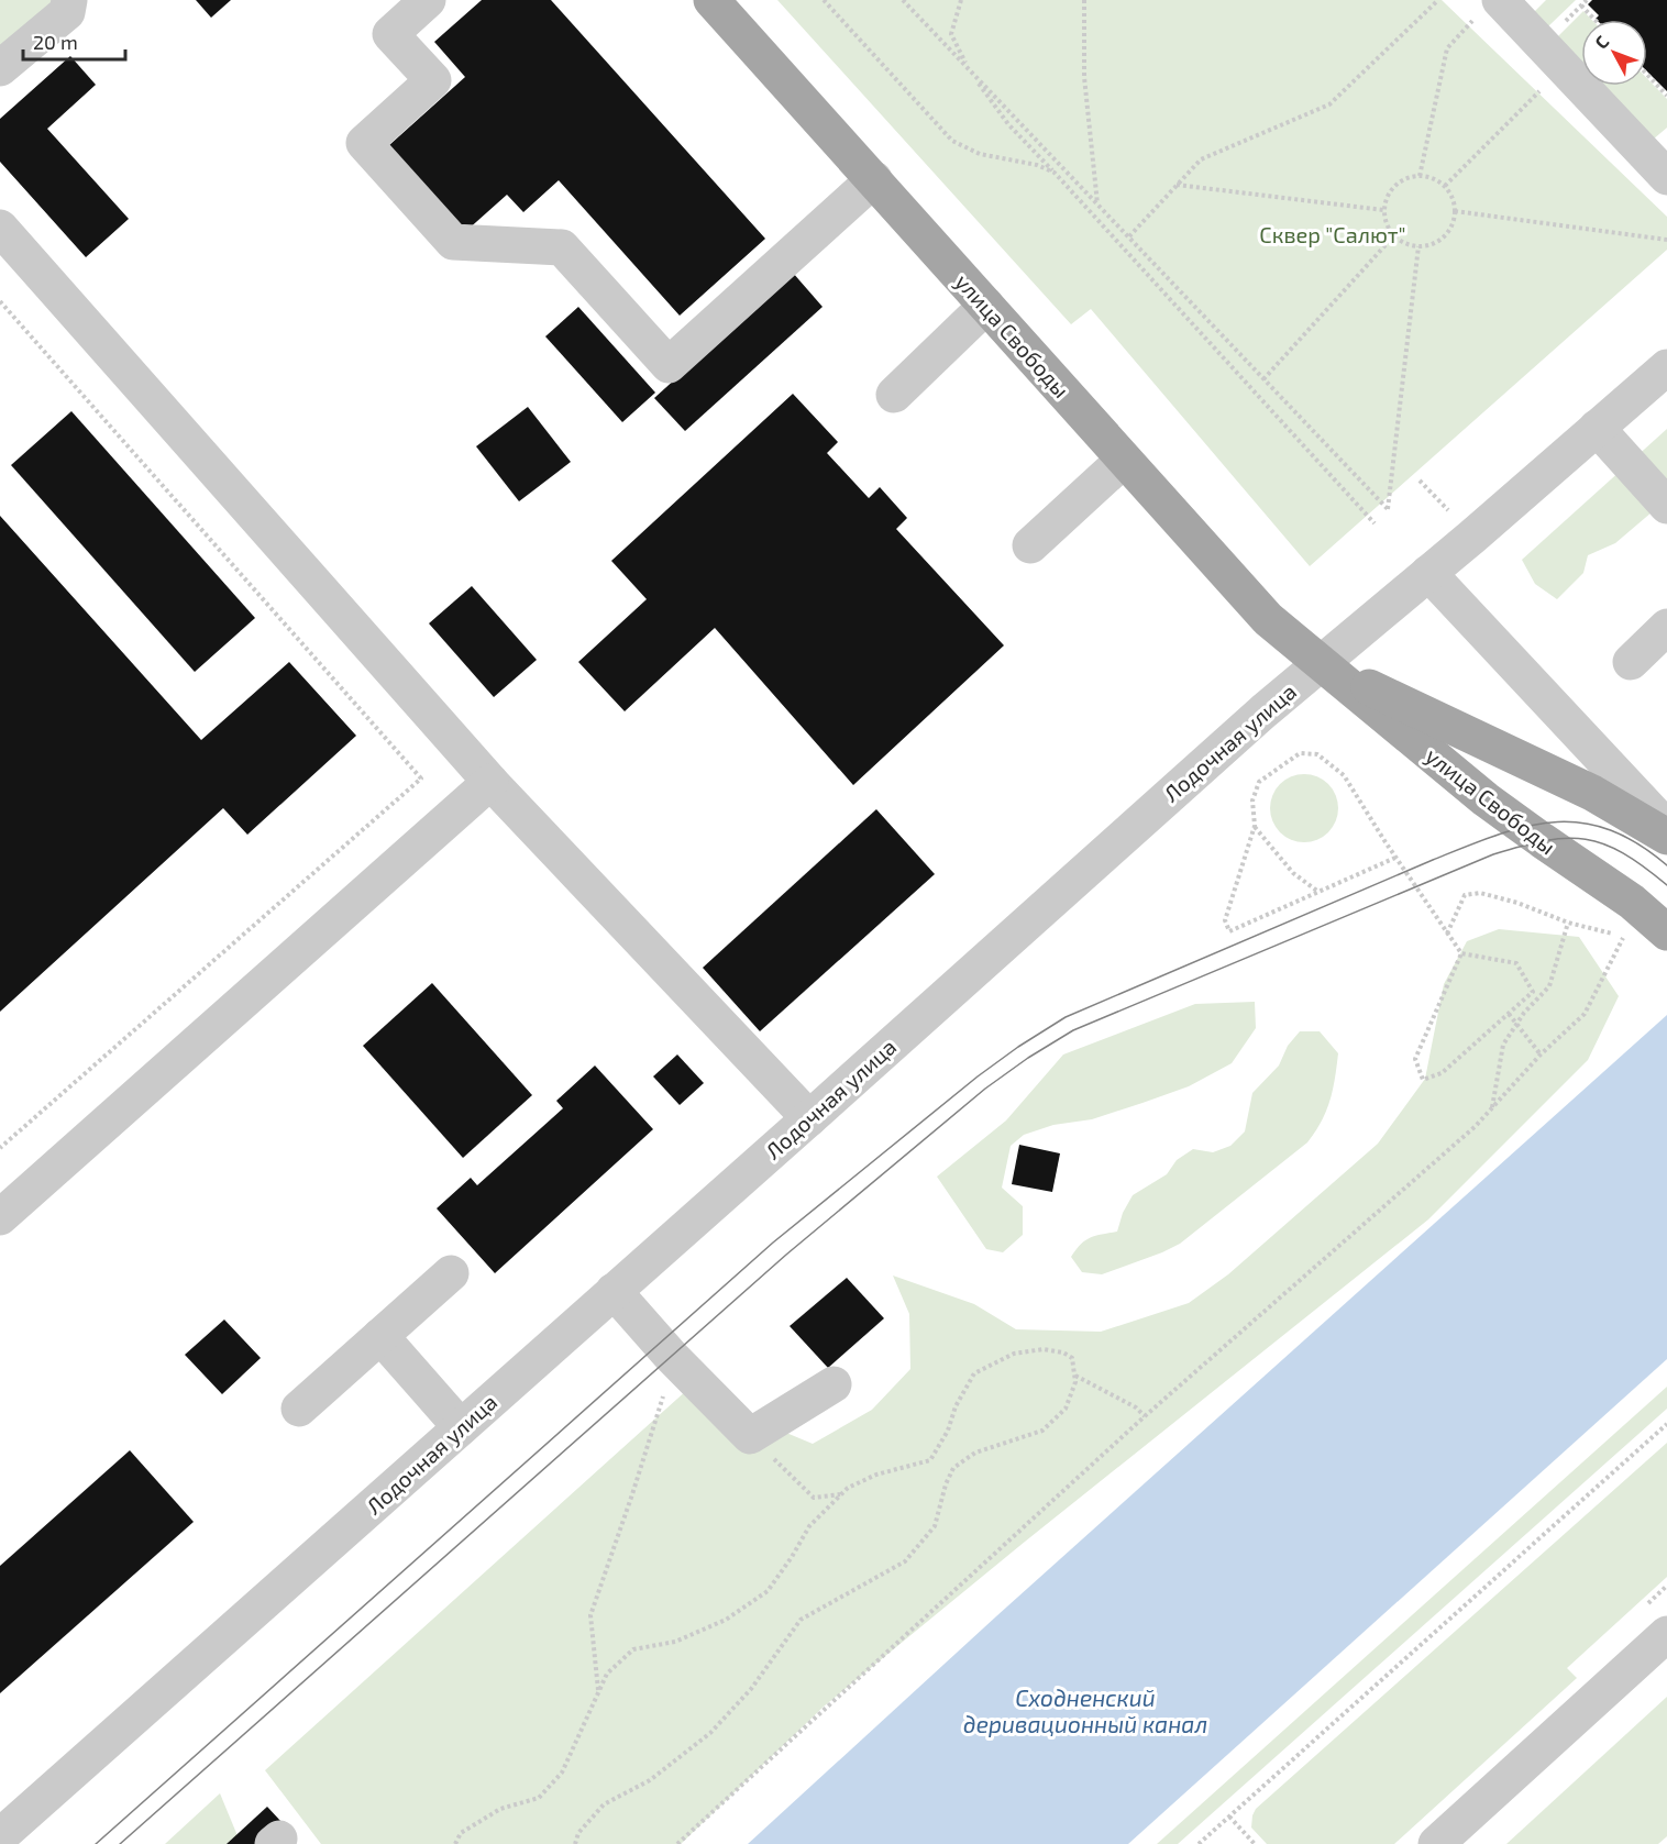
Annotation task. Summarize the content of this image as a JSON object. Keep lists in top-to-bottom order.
{
  "streets": {
    "main road": ["улица Свободы"],
    "street": ["Лодочная улица"]
  },
  "crossings": [
    ["улица Свободы", "Лодочная улица"]
  ],
  "water": ["Сходненский деривационный канал"],
  "parks": ["Сквер \"Салют\""],
  "scale_bar": "20 m",
  "north": "top left"
}
